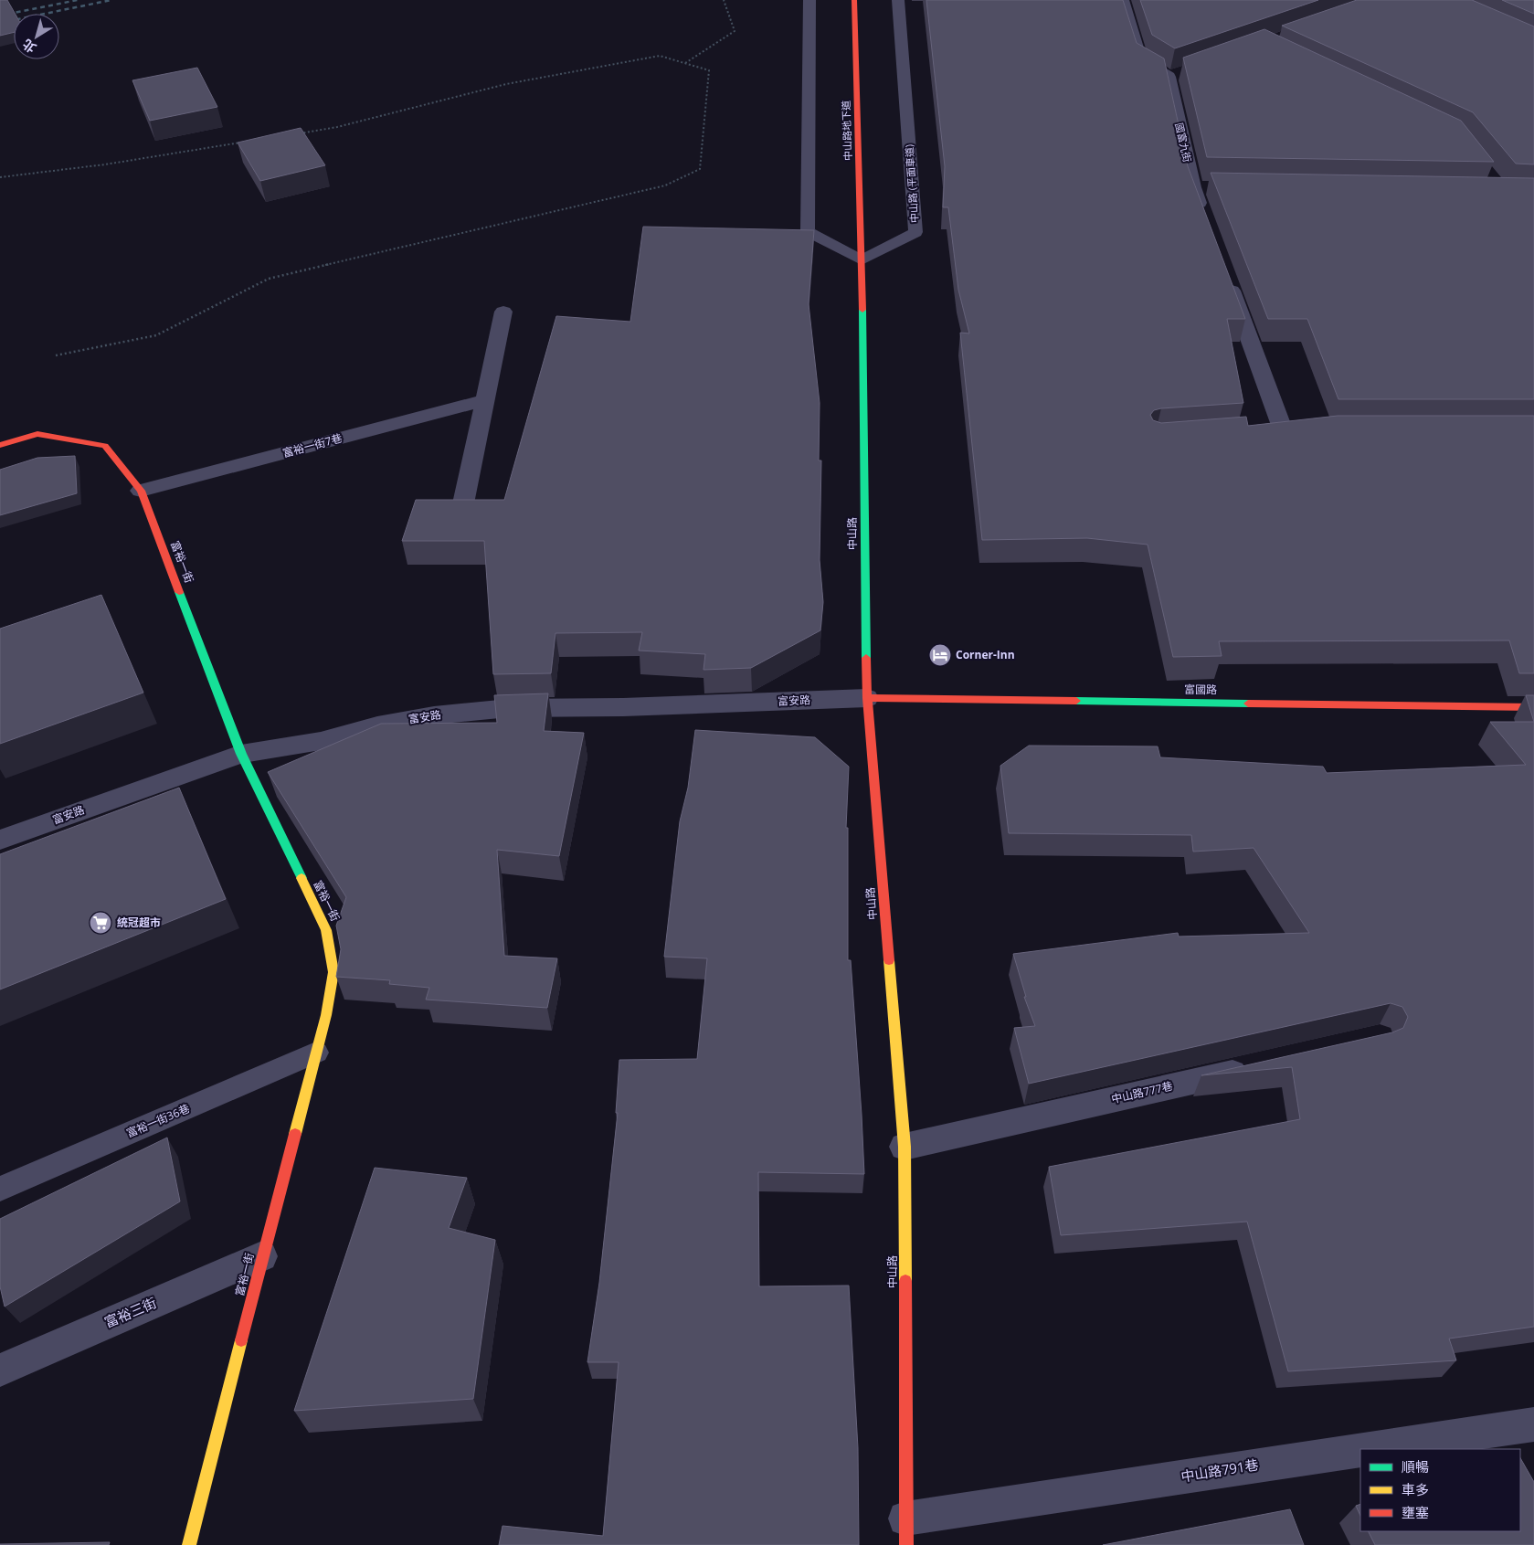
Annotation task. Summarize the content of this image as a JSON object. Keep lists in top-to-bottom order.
{
  "streets": {
    "street": [
      "中山路地下道",
      "國富九街",
      "富裕一街7巷",
      "中山路",
      "富裕一街",
      "富國路",
      "富安路",
      "中山路777巷",
      "富裕三街",
      "中山路791巷"
    ],
    "lane": ["中山路 (平面車道)", "富裕一街36巷"]
  },
  "crossings": [
    ["中山路地下道", "中山路 (平面車道)"],
    ["中山路地下道", "中山路"],
    ["中山路 (平面車道)", "中山路"],
    ["富裕一街7巷", "富裕一街"],
    ["中山路", "富國路"],
    ["中山路", "富安路"],
    ["中山路", "中山路777巷"],
    ["中山路", "中山路791巷"],
    ["富裕一街", "富安路"],
    ["富裕一街", "富裕一街36巷"],
    ["富裕一街", "富裕三街"],
    ["富國路", "富安路"]
  ],
  "places": {
    "hotel": ["Corner-Inn"],
    "supermarket": ["統冠超市"]
  },
  "legend": ["順暢", "車多", "壅塞"],
  "north": "bottom left"
}
